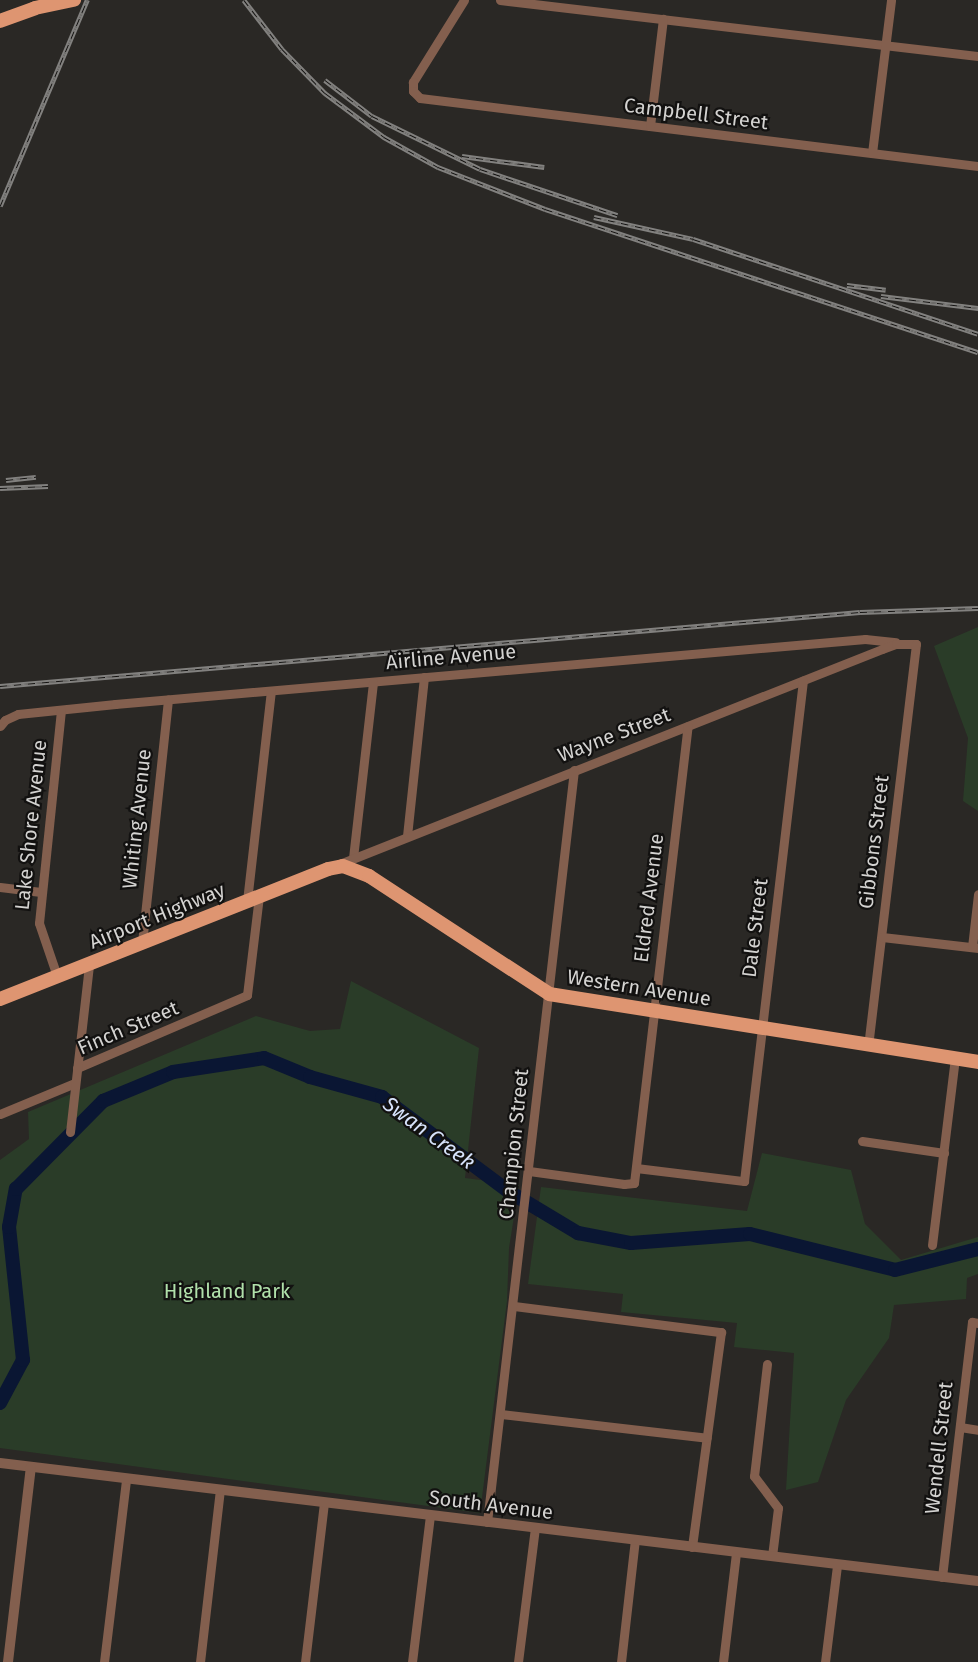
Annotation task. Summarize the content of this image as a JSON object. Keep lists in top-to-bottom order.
{
  "streets": {
    "main road": ["Airport Highway", "Western Avenue"],
    "street": [
      "Campbell Street",
      "Airline Avenue",
      "Wayne Street",
      "Whiting Avenue",
      "Lake Shore Avenue",
      "Gibbons Street",
      "Eldred Avenue",
      "Dale Street",
      "Finch Street",
      "Champion Street",
      "Wendell Street",
      "South Avenue"
    ]
  },
  "crossings": [
    ["Airline Avenue", "Wayne Street"],
    ["Airline Avenue", "Whiting Avenue"],
    ["Airline Avenue", "Lake Shore Avenue"],
    ["Wayne Street", "Gibbons Street"],
    ["Wayne Street", "Eldred Avenue"],
    ["Wayne Street", "Airport Highway"],
    ["Wayne Street", "Dale Street"],
    ["Wayne Street", "Western Avenue"],
    ["Wayne Street", "Champion Street"],
    ["Whiting Avenue", "Airport Highway"],
    ["Lake Shore Avenue", "Airport Highway"],
    ["Gibbons Street", "Western Avenue"],
    ["Eldred Avenue", "Dale Street"],
    ["Eldred Avenue", "Western Avenue"],
    ["Eldred Avenue", "Champion Street"],
    ["Airport Highway", "Western Avenue"],
    ["Airport Highway", "Finch Street"],
    ["Dale Street", "Western Avenue"],
    ["Western Avenue", "Champion Street"],
    ["Champion Street", "South Avenue"],
    ["Wendell Street", "South Avenue"]
  ],
  "water": ["Swan Creek"],
  "parks": ["Highland Park"]
}
